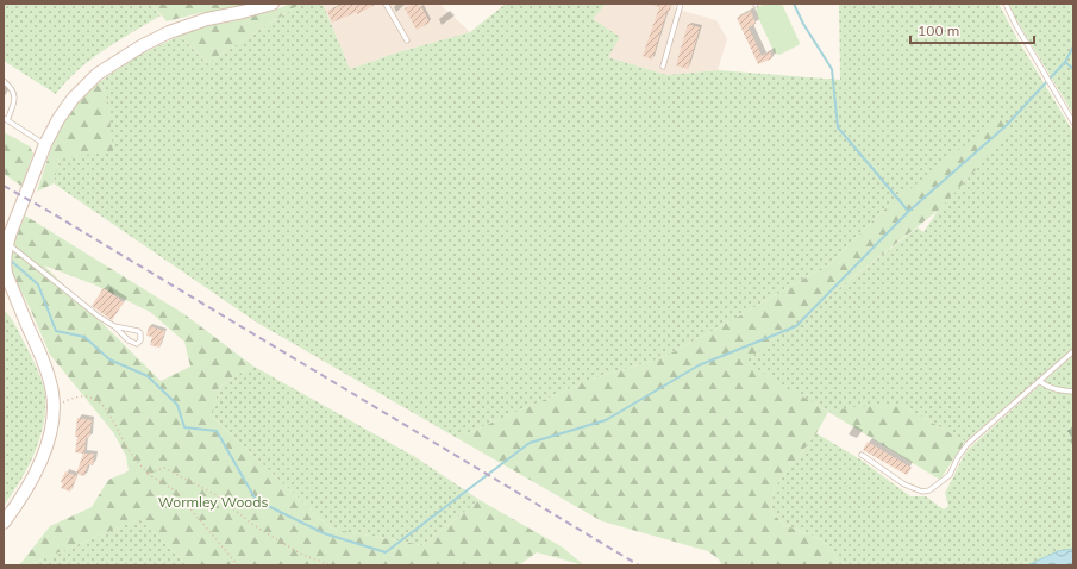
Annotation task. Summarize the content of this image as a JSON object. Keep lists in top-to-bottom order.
{
  "parks": ["Wormley Woods"],
  "scale_bar": "100 m"
}
